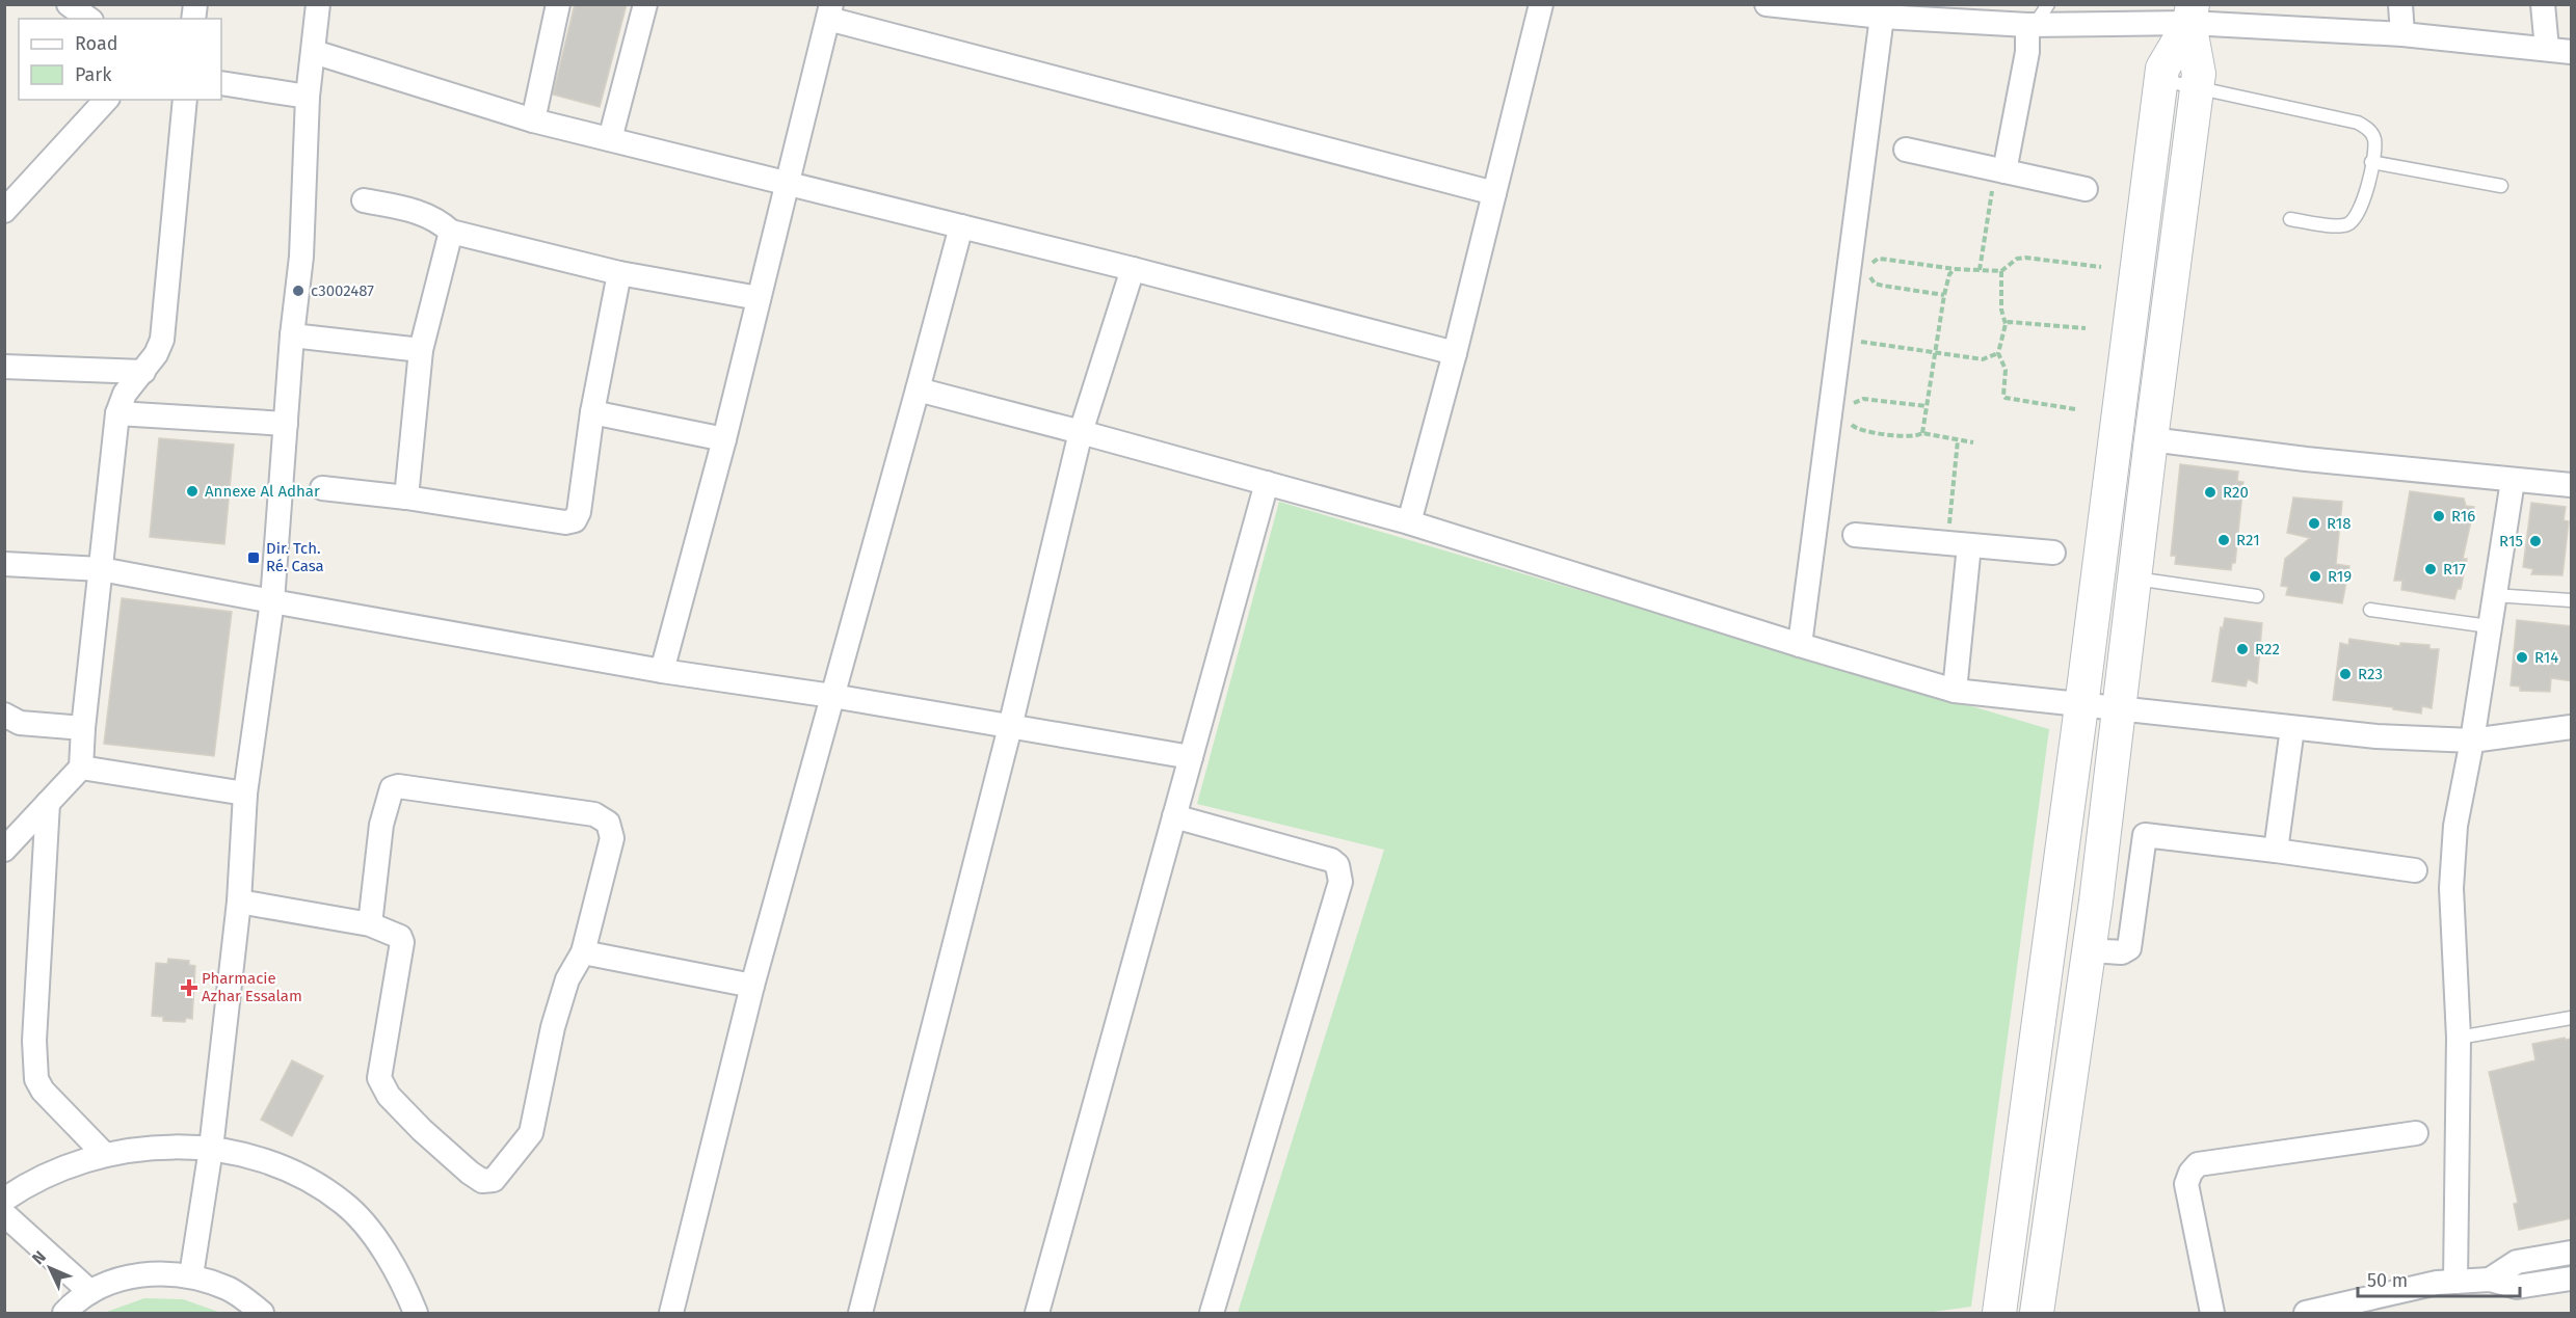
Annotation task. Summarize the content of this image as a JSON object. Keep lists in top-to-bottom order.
{
  "places": {
    "other": [
      "c3002487",
      "Annexe Al Adhar",
      "R20",
      "R16",
      "R18",
      "R21",
      "R15",
      "R17",
      "R19",
      "R22",
      "R14",
      "R23"
    ],
    "transit": ["Dir. Tch. Ré. Casa"],
    "health": ["Pharmacie Azhar Essalam"]
  },
  "legend": ["Road", "Park"],
  "scale_bar": "50 m",
  "north": "top left"
}
